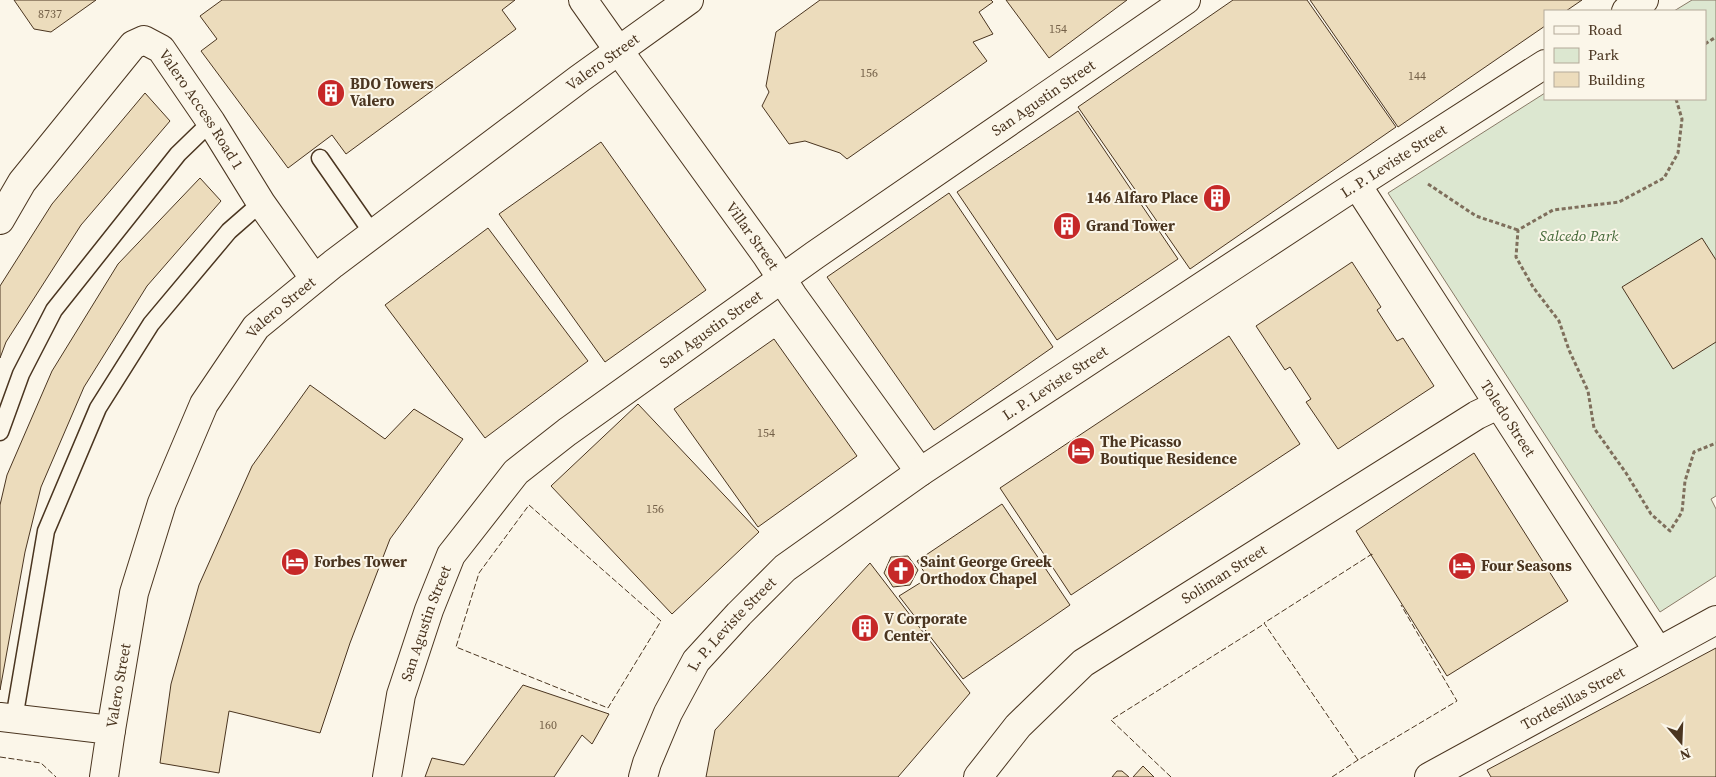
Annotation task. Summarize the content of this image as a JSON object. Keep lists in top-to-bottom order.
{
  "streets": {
    "street": [
      "Valero Street",
      "San Agustin Street",
      "Valero Access Road 1",
      "L. P. Leviste Street",
      "Villar Street",
      "Toledo Street",
      "Soliman Street",
      "Tordesillas Street"
    ]
  },
  "crossings": [
    ["Valero Street", "Valero Access Road 1"],
    ["Valero Street", "Villar Street"],
    ["San Agustin Street", "Villar Street"],
    ["L. P. Leviste Street", "Villar Street"],
    ["L. P. Leviste Street", "Toledo Street"],
    ["Toledo Street", "Soliman Street"],
    ["Toledo Street", "Tordesillas Street"]
  ],
  "parks": ["Salcedo Park"],
  "places": {
    "building": [
      "BDO Towers Valero",
      "146 Alfaro Place",
      "Grand Tower",
      "V Corporate Center"
    ],
    "hotel": ["The Picasso Boutique Residence", "Forbes Tower", "Four Seasons"],
    "church": ["Saint George Greek Orthodox Chapel"]
  },
  "house_numbers": [
    "8737",
    "154",
    "156",
    "144",
    "154",
    "156",
    "160"
  ],
  "legend": ["Road", "Park", "Building"],
  "north": "bottom"
}
